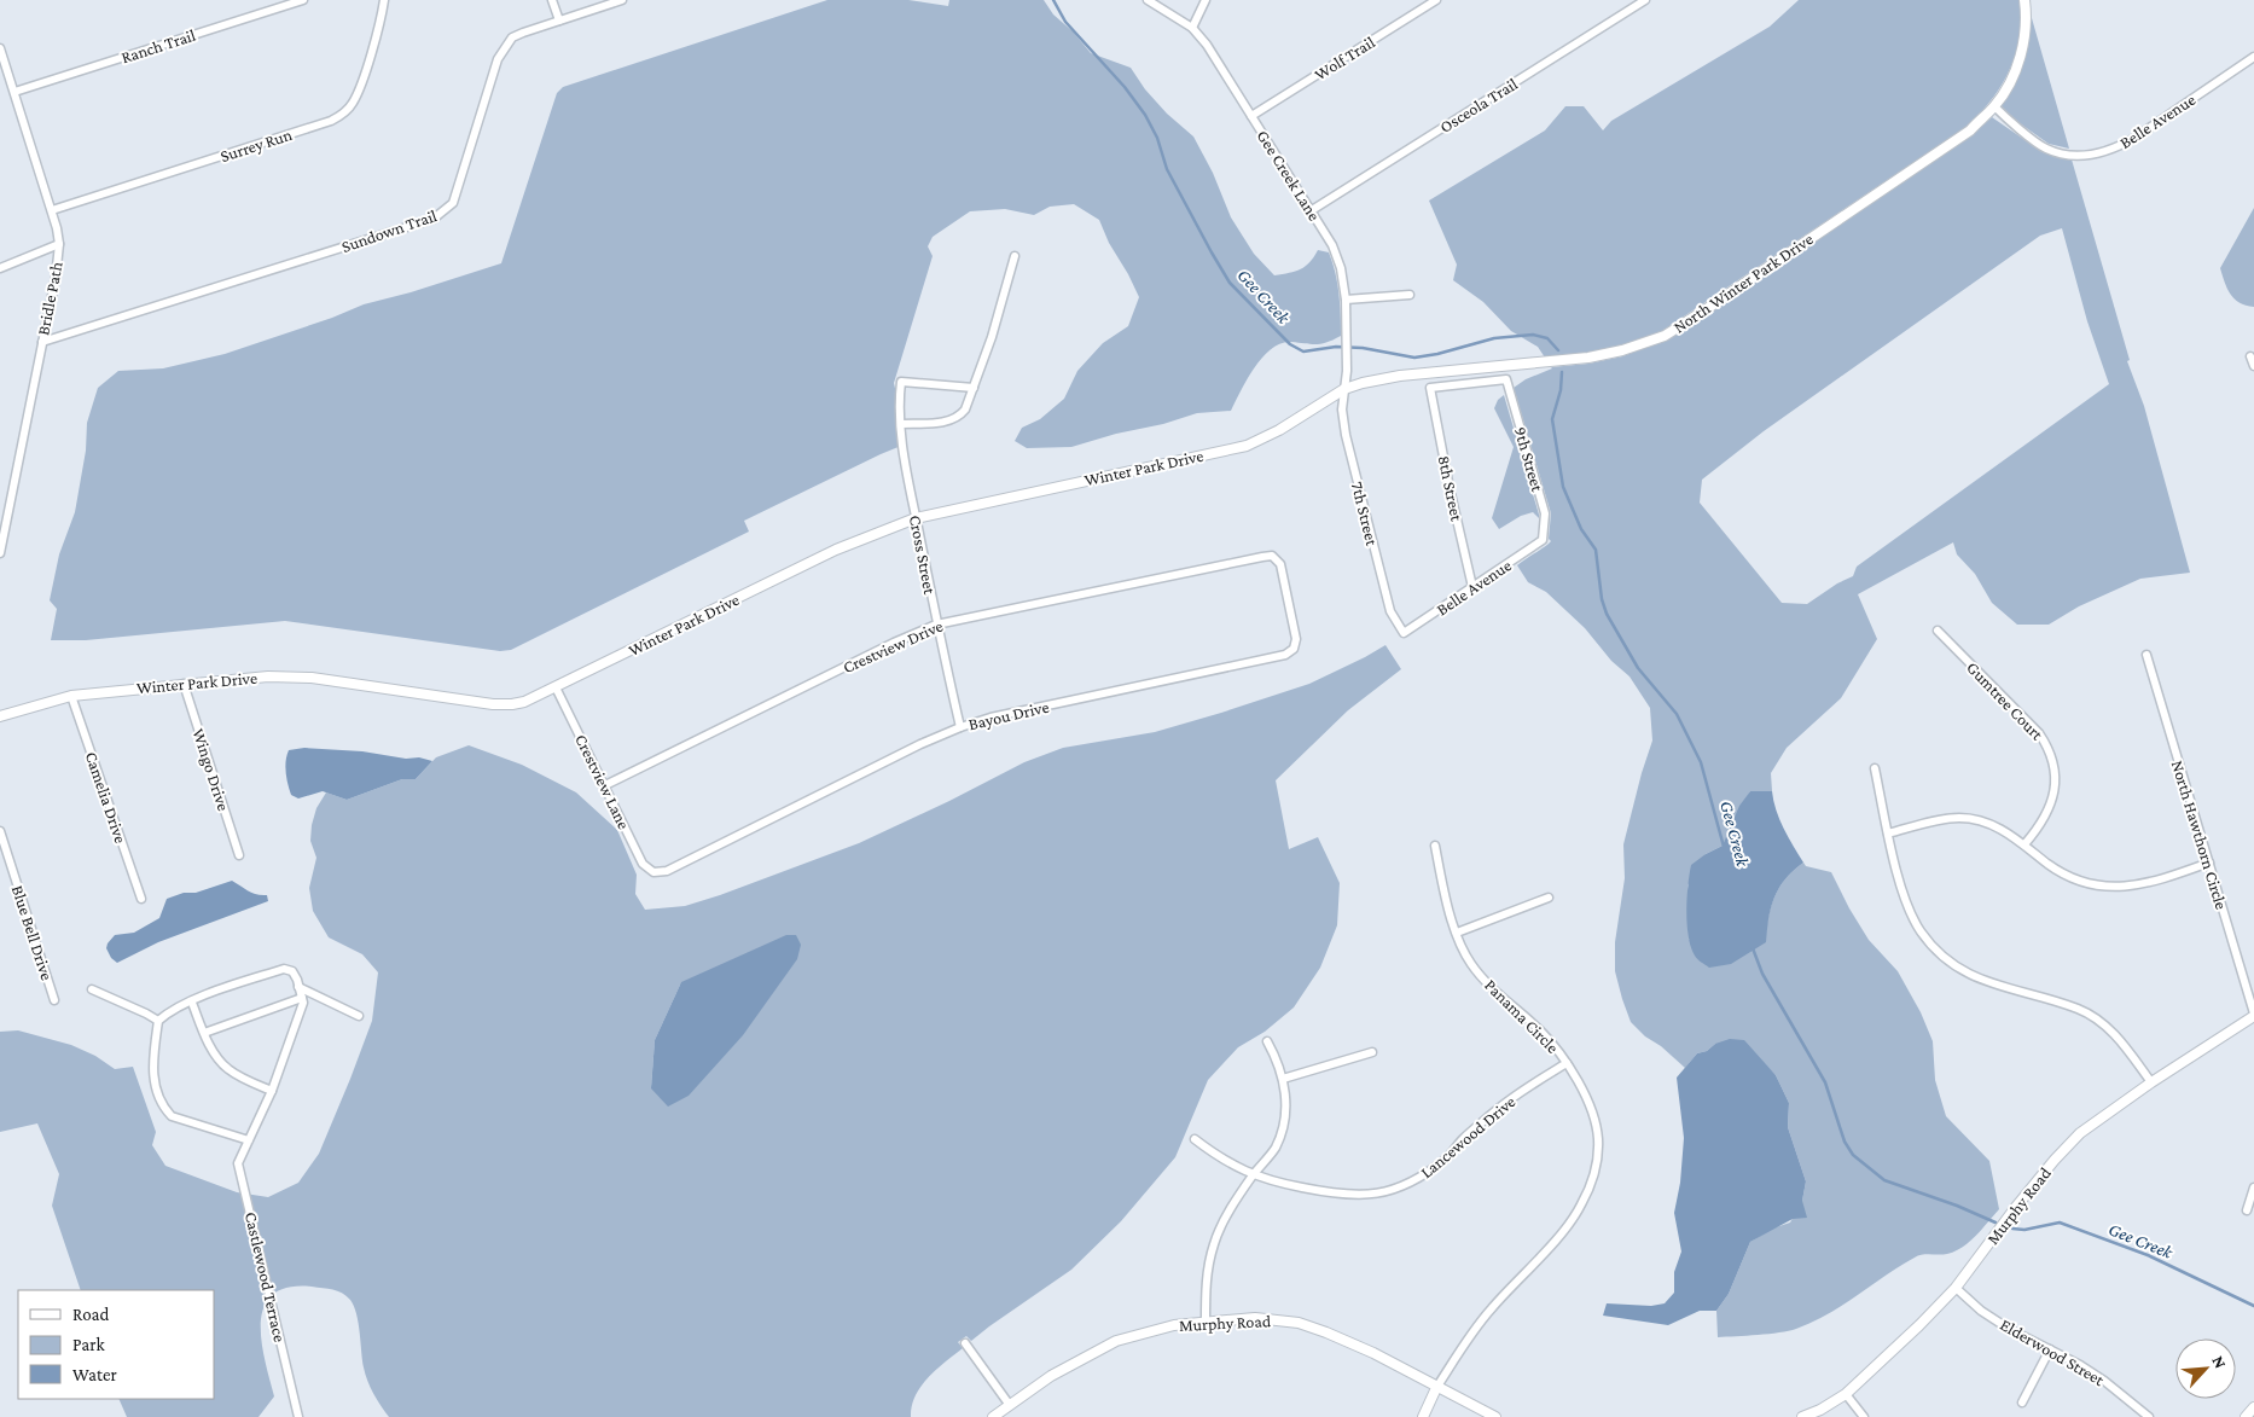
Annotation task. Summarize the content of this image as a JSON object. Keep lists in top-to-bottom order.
{
  "streets": {
    "street": [
      "Ranch Trail",
      "Wolf Trail",
      "Osceola Trail",
      "Belle Avenue",
      "Surrey Run",
      "Gee Creek Lane",
      "Sundown Trail",
      "North Winter Park Drive",
      "Bridle Path",
      "9th Street",
      "Winter Park Drive",
      "8th Street",
      "7th Street",
      "Cross Street",
      "Crestview Drive",
      "Gumtree Court",
      "Bayou Drive",
      "Wingo Drive",
      "Crestview Lane",
      "Camelia Drive",
      "North Hawthorn Circle",
      "Blue Bell Drive",
      "Panama Circle",
      "Lancewood Drive",
      "Murphy Road",
      "Castlewood Terrace",
      "Elderwood Street"
    ]
  },
  "crossings": [
    ["Ranch Trail", "Bridle Path"],
    ["Wolf Trail", "Gee Creek Lane"],
    ["Osceola Trail", "Gee Creek Lane"],
    ["Belle Avenue", "North Winter Park Drive"],
    ["Belle Avenue", "9th Street"],
    ["Belle Avenue", "8th Street"],
    ["Belle Avenue", "7th Street"],
    ["Surrey Run", "Bridle Path"],
    ["Gee Creek Lane", "North Winter Park Drive"],
    ["Gee Creek Lane", "Winter Park Drive"],
    ["Gee Creek Lane", "7th Street"],
    ["Sundown Trail", "Bridle Path"],
    ["North Winter Park Drive", "Winter Park Drive"],
    ["North Winter Park Drive", "7th Street"],
    ["9th Street", "8th Street"],
    ["Winter Park Drive", "7th Street"],
    ["Winter Park Drive", "Cross Street"],
    ["Winter Park Drive", "Wingo Drive"],
    ["Winter Park Drive", "Crestview Lane"],
    ["Winter Park Drive", "Camelia Drive"],
    ["Cross Street", "Crestview Drive"],
    ["Cross Street", "Bayou Drive"],
    ["Crestview Drive", "Bayou Drive"],
    ["Crestview Drive", "Crestview Lane"],
    ["Bayou Drive", "Crestview Lane"],
    ["North Hawthorn Circle", "Murphy Road"],
    ["Panama Circle", "Lancewood Drive"],
    ["Panama Circle", "Murphy Road"],
    ["Murphy Road", "Elderwood Street"]
  ],
  "water": ["Gee Creek"],
  "legend": ["Road", "Park", "Water"],
  "north": "top right"
}
